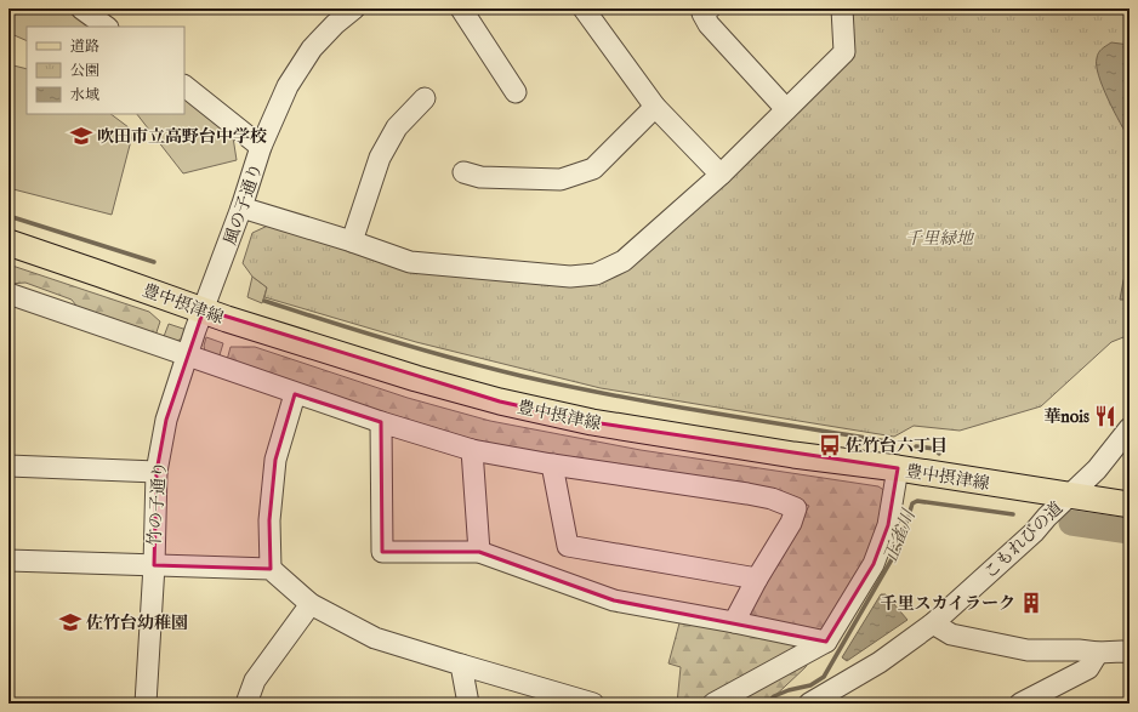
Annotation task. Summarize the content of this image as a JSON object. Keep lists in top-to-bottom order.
{
  "streets": {
    "main road": ["豊中摂津線"],
    "street": ["風の子通り", "竹の子通り", "こもれびの道"]
  },
  "crossings": [
    ["風の子通り", "豊中摂津線"],
    ["風の子通り", "竹の子通り"],
    ["豊中摂津線", "竹の子通り"],
    ["豊中摂津線", "こもれびの道"]
  ],
  "water": ["正雀川"],
  "parks": ["千里緑地"],
  "places": {
    "school or university": ["吹田市立高野台中学校", "佐竹台幼稚園"],
    "restaurant": ["華nois"],
    "bus stop": ["佐竹台六丁目"],
    "building": ["千里スカイラーク"]
  },
  "legend": ["道路", "公園", "水域"]
}
